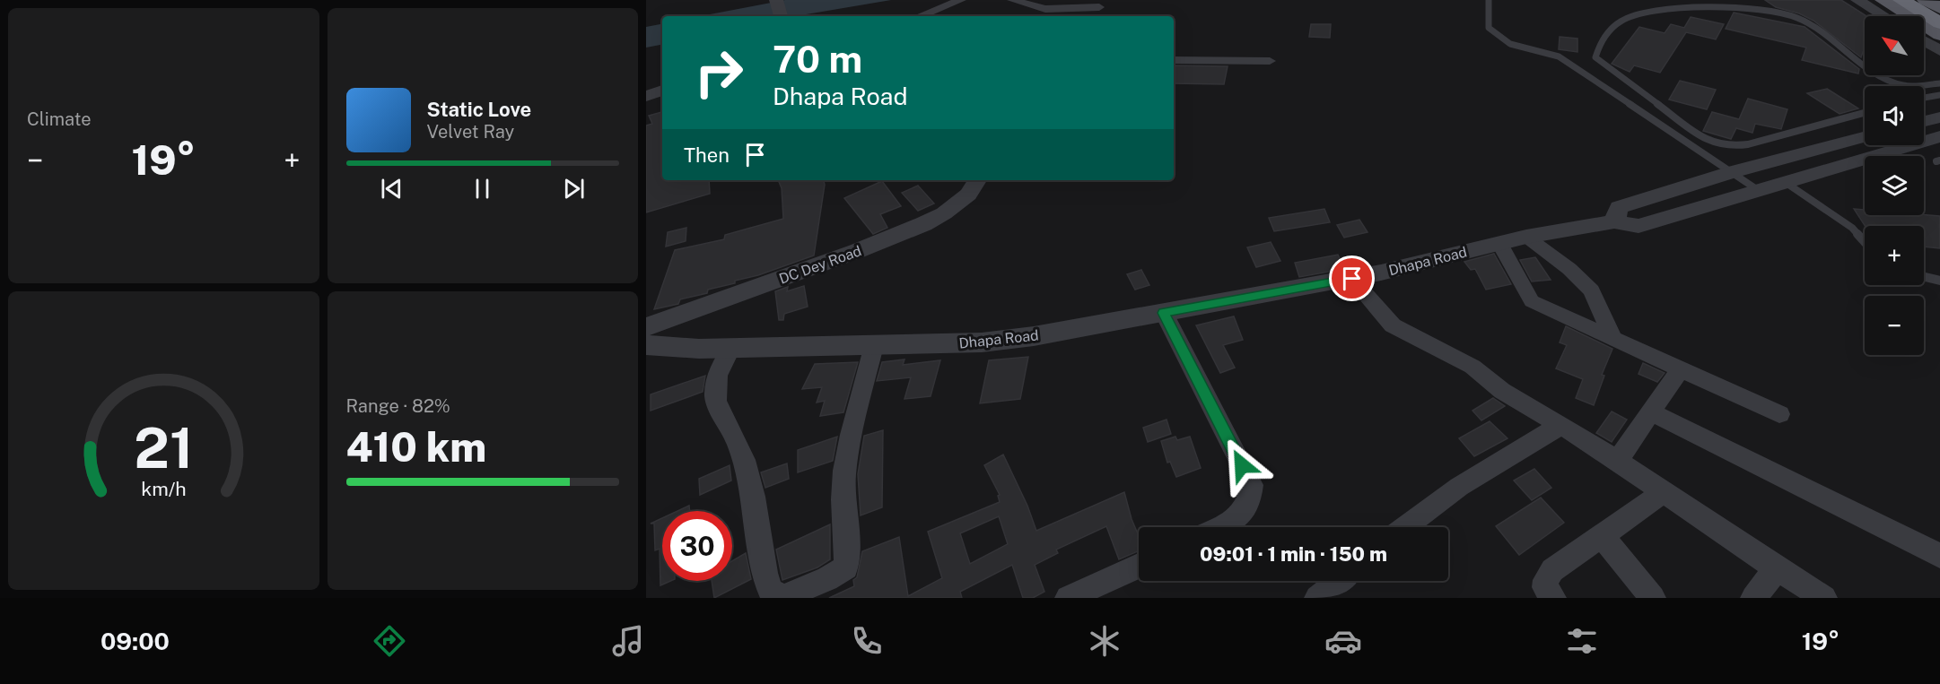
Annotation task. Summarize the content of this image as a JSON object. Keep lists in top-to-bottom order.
{
  "streets": {
    "street": ["Dhapa Road", "DC Dey Road"]
  },
  "north": "top left",
  "page": {
    "tile": [
      "Climate",
      ["Range · 82%", "410 km"]
    ],
    "map_buttons": ["+", "−"],
    "turn": ["70 m", "Dhapa Road"],
    "song": ["Static Love", "Velvet Ray"],
    "then": "Then",
    "heat": ["−", "19°", "+"],
    "limit": "30",
    "trip": "09:01 · 1 min · 150 m",
    "tabs": ["09:00", "19°"],
    "gauge": ["21", "km/h"]
  }
}
